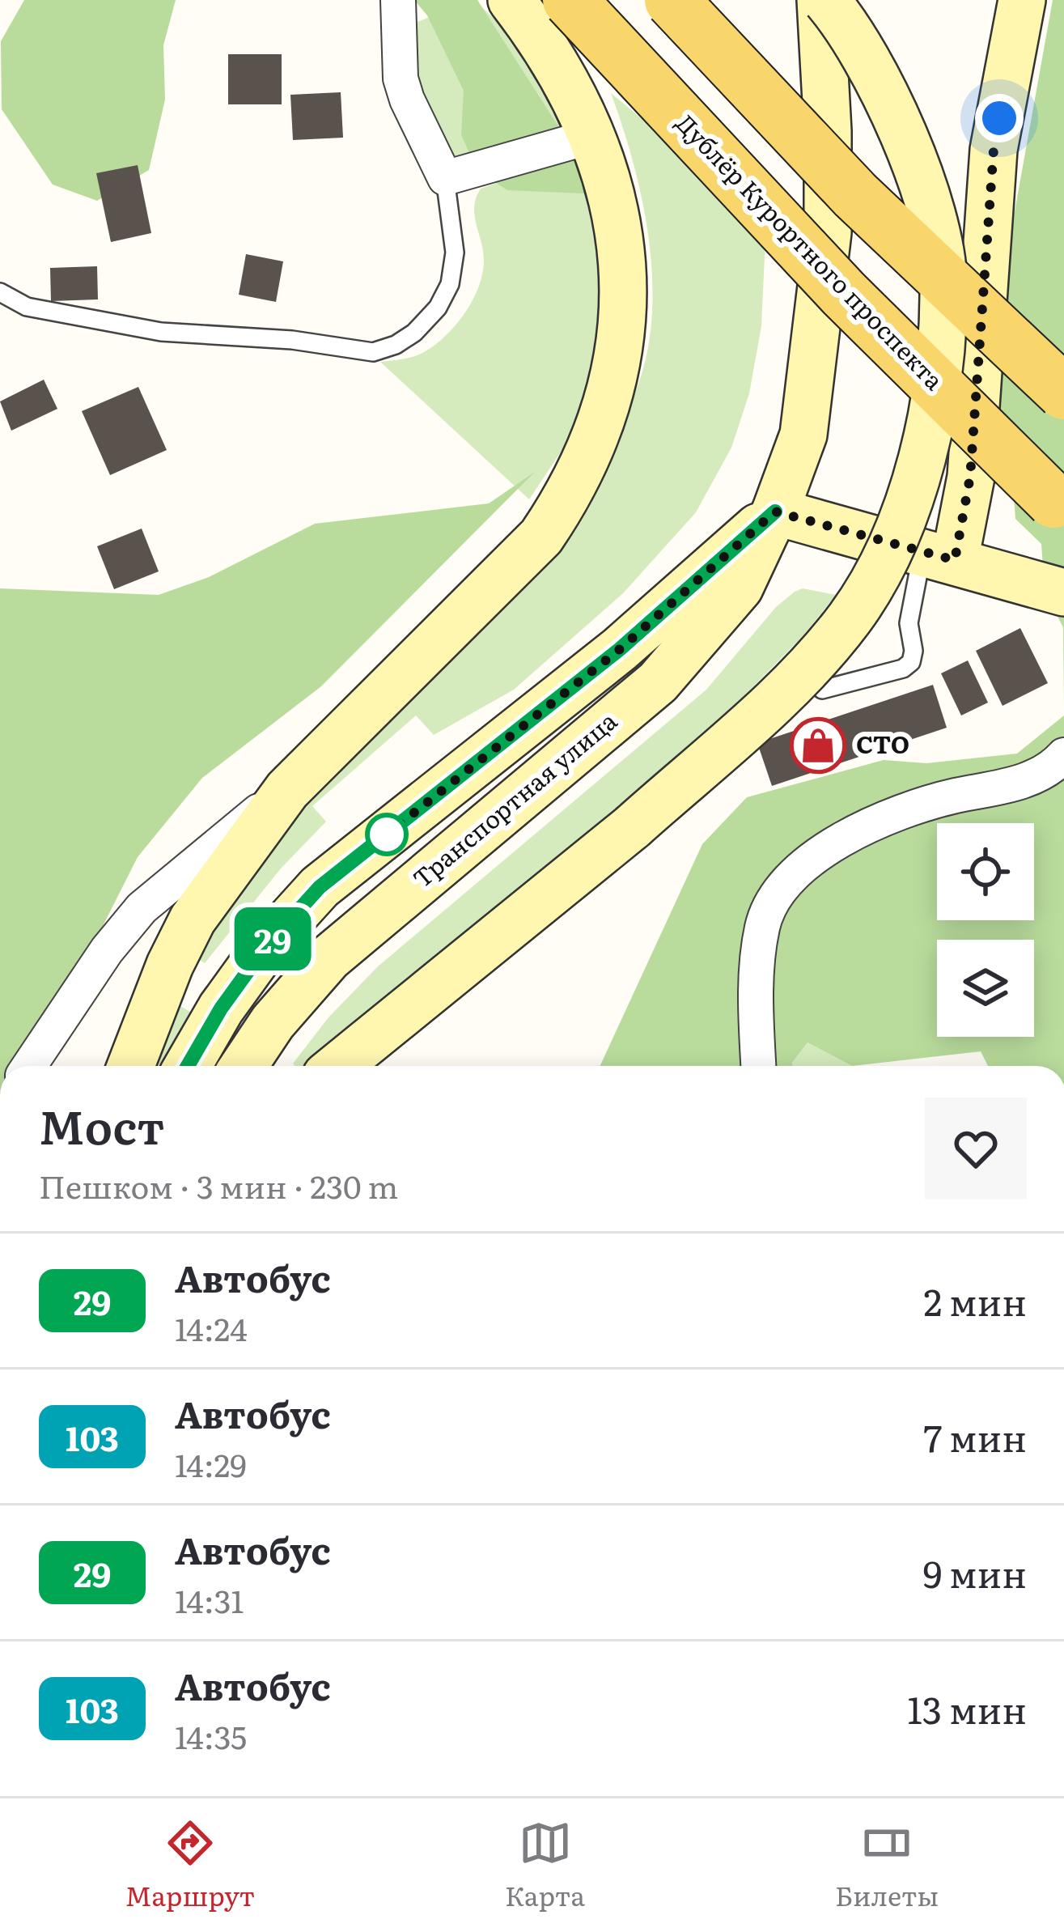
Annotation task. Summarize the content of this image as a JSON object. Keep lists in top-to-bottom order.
{
  "streets": {
    "main road": ["Дублёр Курортного проспекта", "Транспортная улица"]
  },
  "places": {
    "shop": ["СТО"]
  },
  "lines": ["bus line 29"],
  "page": {
    "on_map": "29",
    "heading": ["Мост", "Пешком · 3 мин · 230 m"],
    "list": [
      {
        "mark": "29",
        "name": "Автобус",
        "note": "14:24",
        "value": "2 мин"
      },
      {
        "mark": "103",
        "name": "Автобус",
        "note": "14:29",
        "value": "7 мин"
      },
      {
        "mark": "29",
        "name": "Автобус",
        "note": "14:31",
        "value": "9 мин"
      },
      {
        "mark": "103",
        "name": "Автобус",
        "note": "14:35",
        "value": "13 мин"
      }
    ],
    "tabs": ["Маршрут", "Карта", "Билеты"]
  }
}
